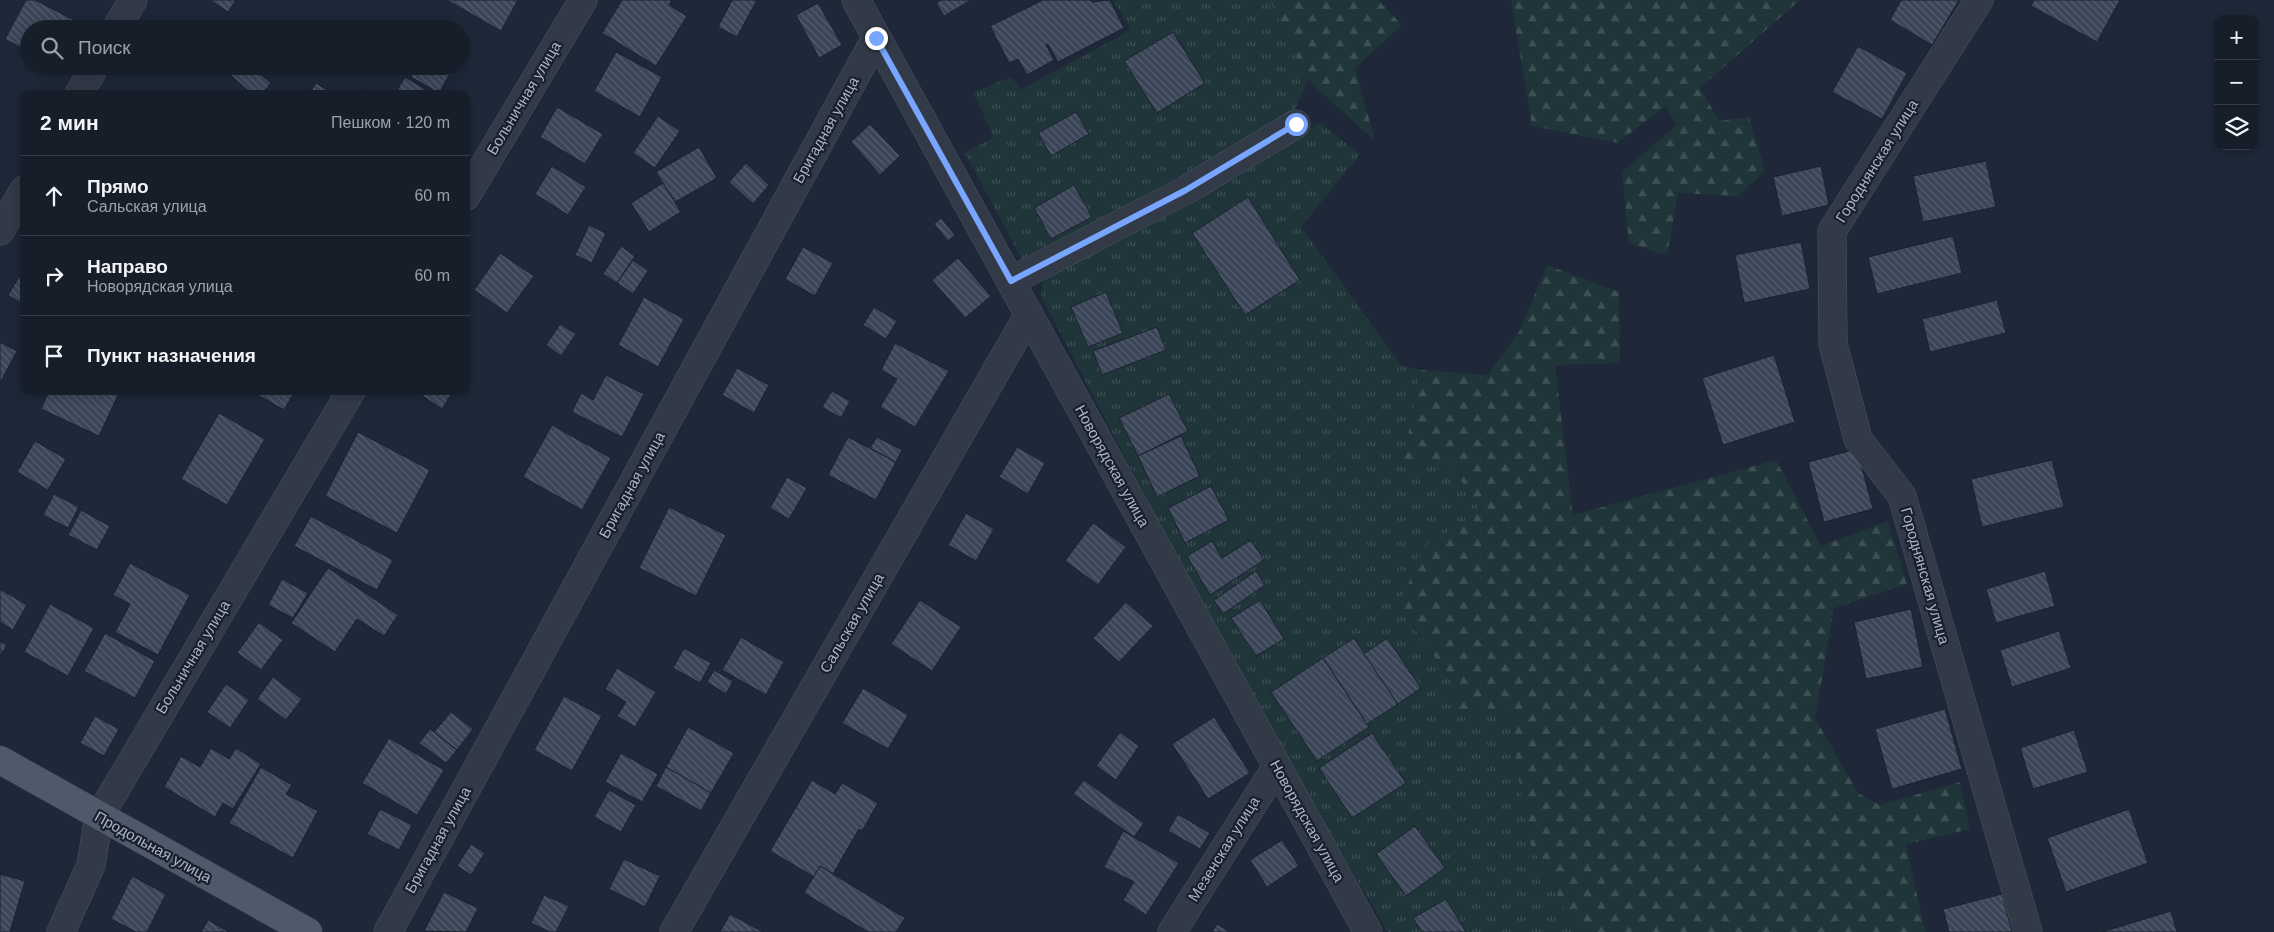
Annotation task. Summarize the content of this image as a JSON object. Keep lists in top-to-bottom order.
{
  "streets": {
    "main road": ["Продольная улица"],
    "street": [
      "Больничная улица",
      "Бригадная улица",
      "Городнянская улица",
      "Новорядская улица",
      "Сальская улица",
      "Мезенская улица"
    ]
  },
  "crossings": [
    ["Больничная улица", "Продольная улица"],
    ["Бригадная улица", "Новорядская улица"],
    ["Новорядская улица", "Сальская улица"],
    ["Новорядская улица", "Мезенская улица"]
  ],
  "page": {
    "map_buttons": ["+", "−"],
    "search": "Поиск",
    "heading": ["2 мин", "Пешком · 120 m"],
    "list": [
      ["Прямо", "Сальская улица", "60 m"],
      ["Направо", "Новорядская улица", "60 m"],
      "Пункт назначения"
    ]
  }
}
